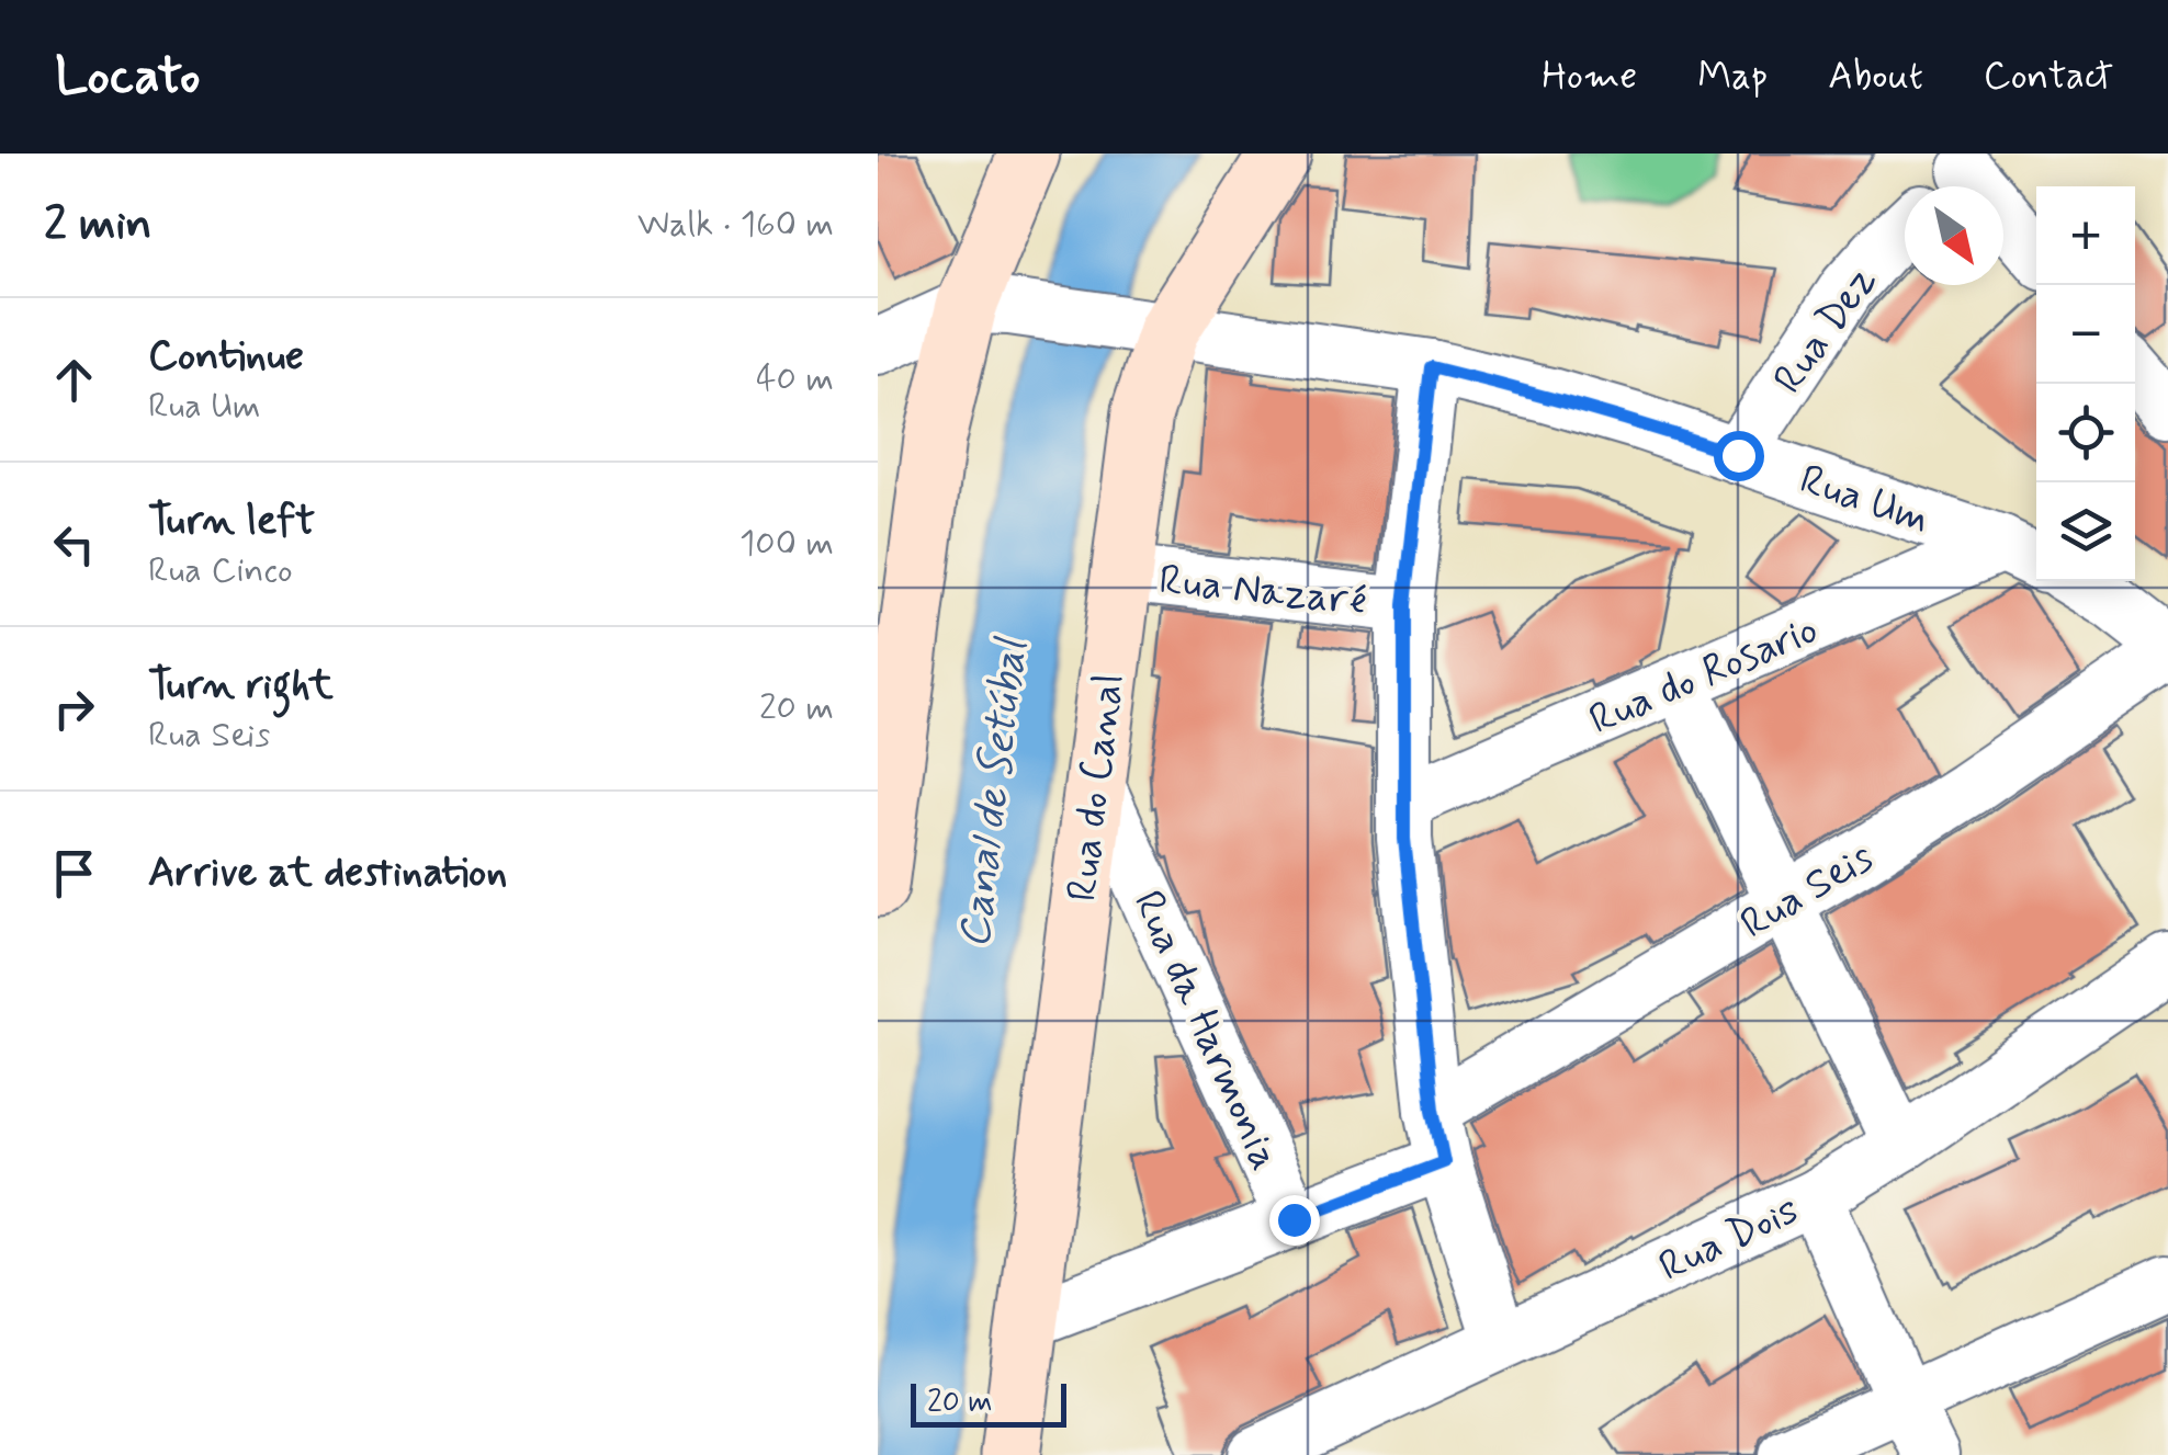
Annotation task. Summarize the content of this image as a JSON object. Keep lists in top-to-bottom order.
{
  "streets": {
    "street": [
      "Rua Dez",
      "Rua Um",
      "Rua Nazaré",
      "Rua do Rosario",
      "Rua do Canal",
      "Rua Seis",
      "Rua da Harmonia",
      "Rua Dois"
    ]
  },
  "crossings": [
    ["Rua Dez", "Rua Um"],
    ["Rua Um", "Rua do Rosario"],
    ["Rua Um", "Rua do Canal"],
    ["Rua Nazaré", "Rua do Canal"],
    ["Rua do Canal", "Rua da Harmonia"]
  ],
  "water": ["Canal de Setúbal"],
  "scale_bar": "20 m",
  "north": "bottom right",
  "page": {
    "header": "Locato",
    "nav": [
      "Home",
      "Map",
      "About",
      "Contact"
    ],
    "heading": ["2 min", "Walk · 160 m"],
    "map_buttons": ["+", "−"],
    "list": [
      ["Continue", "Rua Um", "40 m"],
      ["Turn left", "Rua Cinco", "100 m"],
      ["Turn right", "Rua Seis", "20 m"],
      "Arrive at destination"
    ],
    "scale": "20 m"
  }
}
